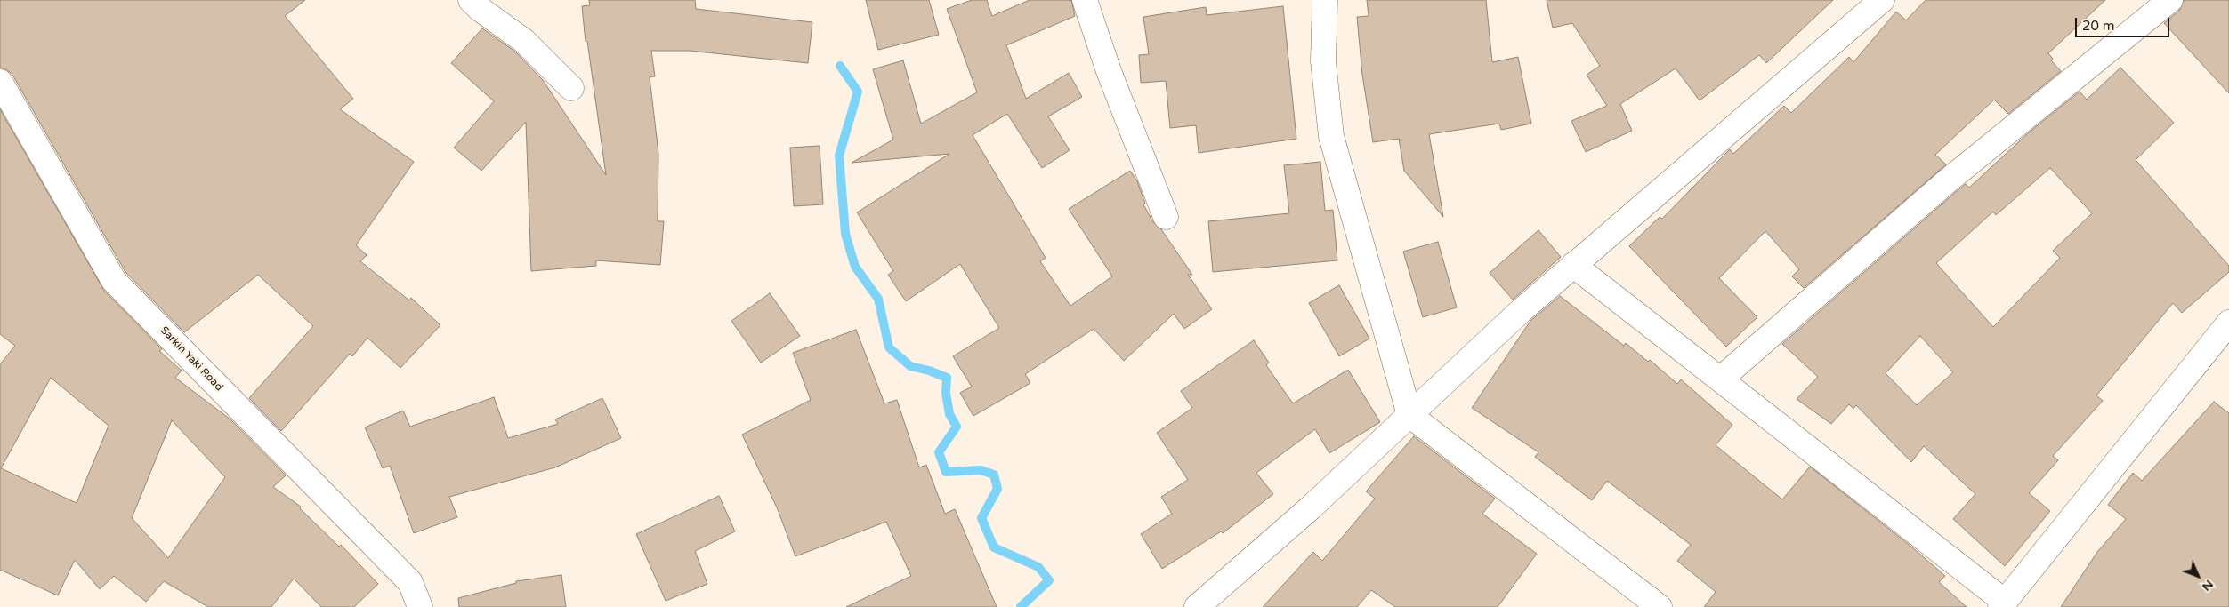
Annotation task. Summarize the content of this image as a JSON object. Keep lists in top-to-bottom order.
{
  "streets": {
    "street": ["Sarkin Yaki Road"]
  },
  "scale_bar": "20 m",
  "north": "bottom right"
}
